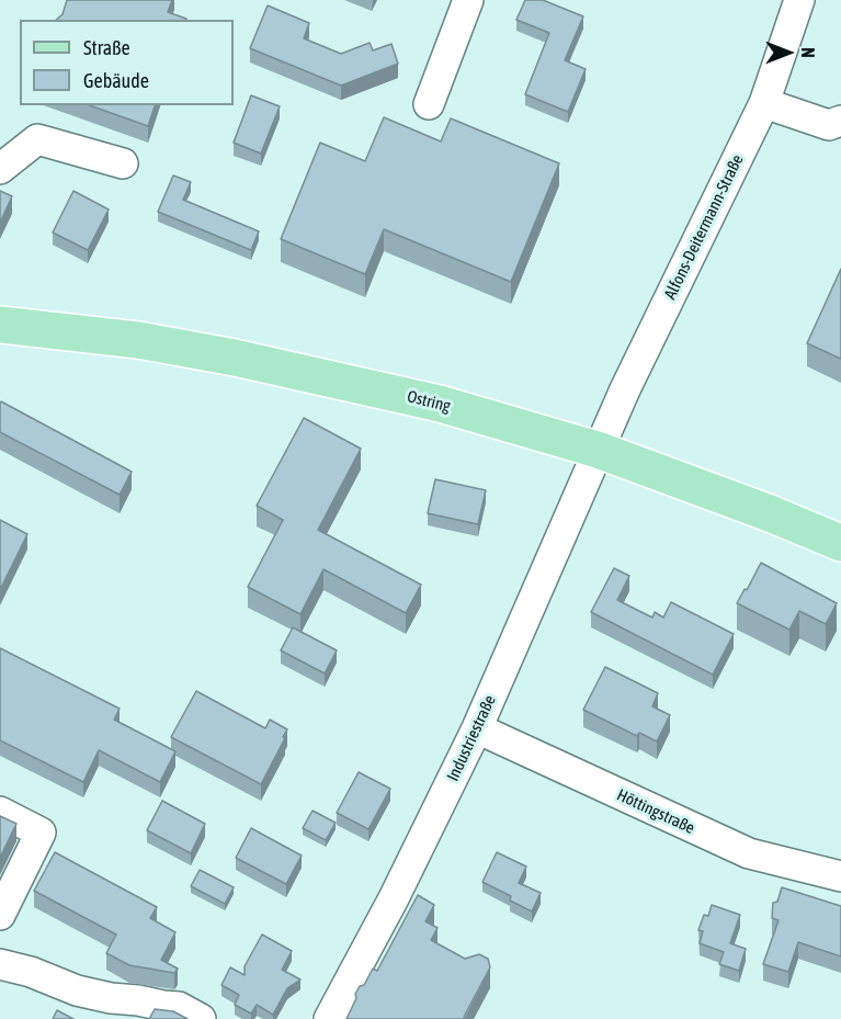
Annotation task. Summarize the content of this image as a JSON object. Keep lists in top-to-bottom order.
{
  "streets": {
    "main road": ["Ostring"],
    "street": ["Alfons-Deitermann-Straße", "Industriestraße", "Höttingstraße"]
  },
  "crossings": [
    ["Alfons-Deitermann-Straße", "Ostring"],
    ["Alfons-Deitermann-Straße", "Industriestraße"],
    ["Ostring", "Industriestraße"],
    ["Industriestraße", "Höttingstraße"]
  ],
  "legend": ["Straße", "Gebäude"],
  "north": "right"
}
